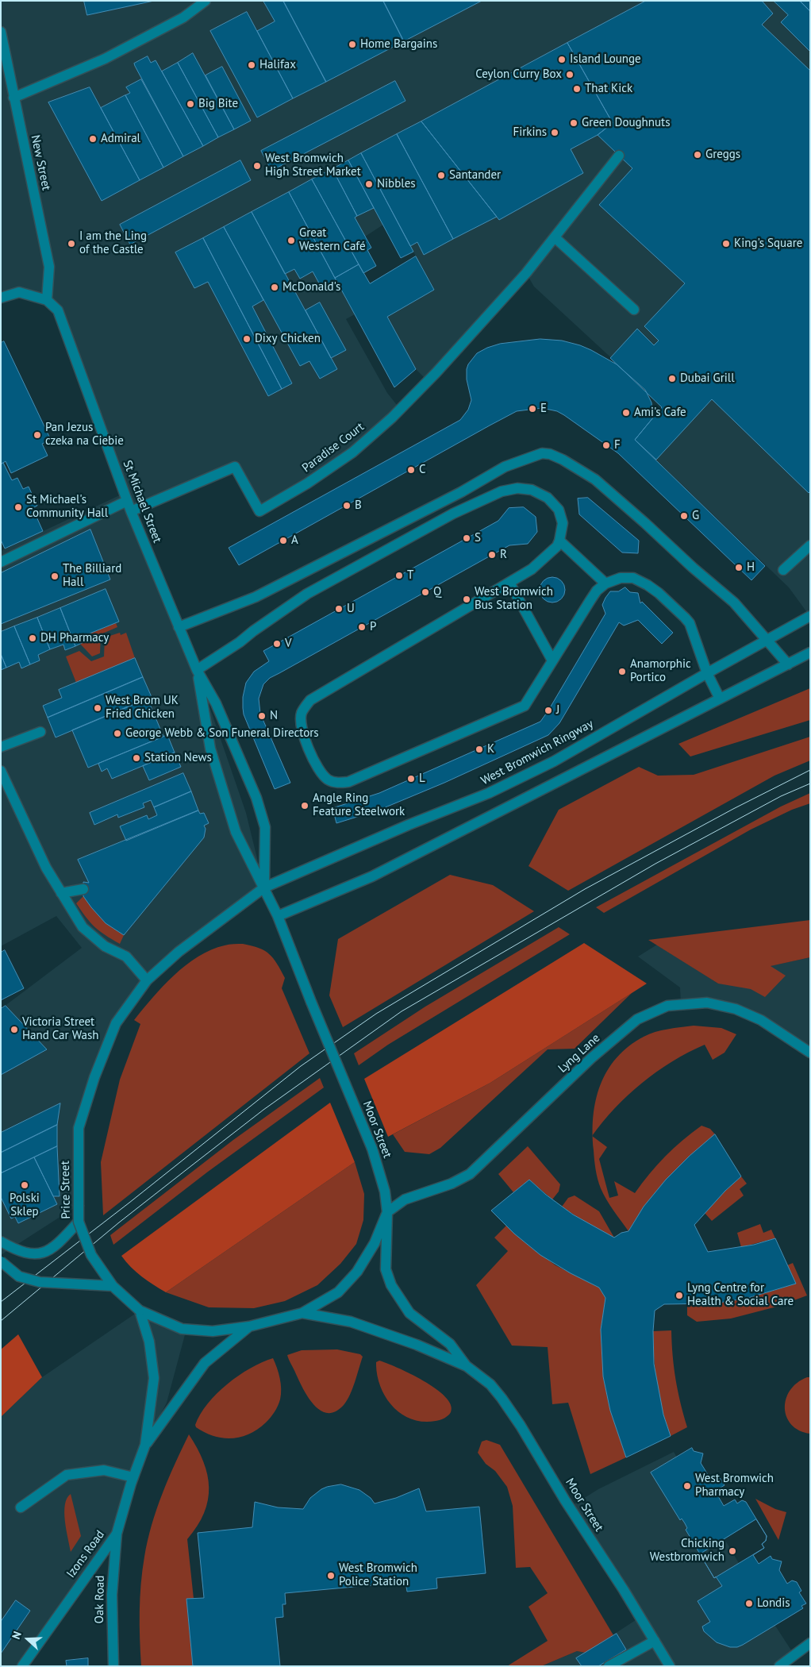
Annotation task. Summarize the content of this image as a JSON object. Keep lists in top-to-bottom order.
{
  "streets": {
    "street": [
      "New Street",
      "Paradise Court",
      "St Michael Street",
      "West Bromwich Ringway",
      "Lyng Lane",
      "Moor Street",
      "Price Street",
      "Izons Road",
      "Oak Road"
    ]
  },
  "crossings": [
    ["New Street", "St Michael Street"],
    ["Paradise Court", "St Michael Street"],
    ["St Michael Street", "Moor Street"],
    ["West Bromwich Ringway", "Moor Street"],
    ["West Bromwich Ringway", "Price Street"],
    ["Lyng Lane", "Moor Street"],
    ["Lyng Lane", "Price Street"],
    ["Moor Street", "Price Street"],
    ["Price Street", "Izons Road"],
    ["Izons Road", "Oak Road"]
  ],
  "places": [
    "Home Bargains",
    "Island Lounge",
    "Halifax",
    "Ceylon Curry Box",
    "That Kick",
    "Big Bite",
    "Green Doughnuts",
    "Firkins",
    "Admiral",
    "Greggs",
    "West Bromwich High Street Market",
    "Santander",
    "Nibbles",
    "Great Western Café",
    "I am the Ling of the Castle",
    "King's Square",
    "McDonald's",
    "Dixy Chicken",
    "Dubai Grill",
    "E",
    "Ami's Cafe",
    "Pan Jezus czeka na Ciebie",
    "F",
    "C",
    "B",
    "St Michael's Community Hall",
    "G",
    "S",
    "A",
    "R",
    "H",
    "T",
    "The Billiard Hall",
    "Q",
    "West Bromwich Bus Station",
    "U",
    "P",
    "DH Pharmacy",
    "V",
    "Anamorphic Portico",
    "West Brom UK Fried Chicken",
    "J",
    "N",
    "George Webb & Son Funeral Directors",
    "K",
    "Station News",
    "L",
    "Angle Ring Feature Steelwork",
    "Victoria Street Hand Car Wash",
    "Polski Sklep",
    "Lyng Centre for Health & Social Care",
    "West Bromwich Pharmacy",
    "Chicking Westbromwich",
    "West Bromwich Police Station",
    "Londis"
  ],
  "north": "left"
}
